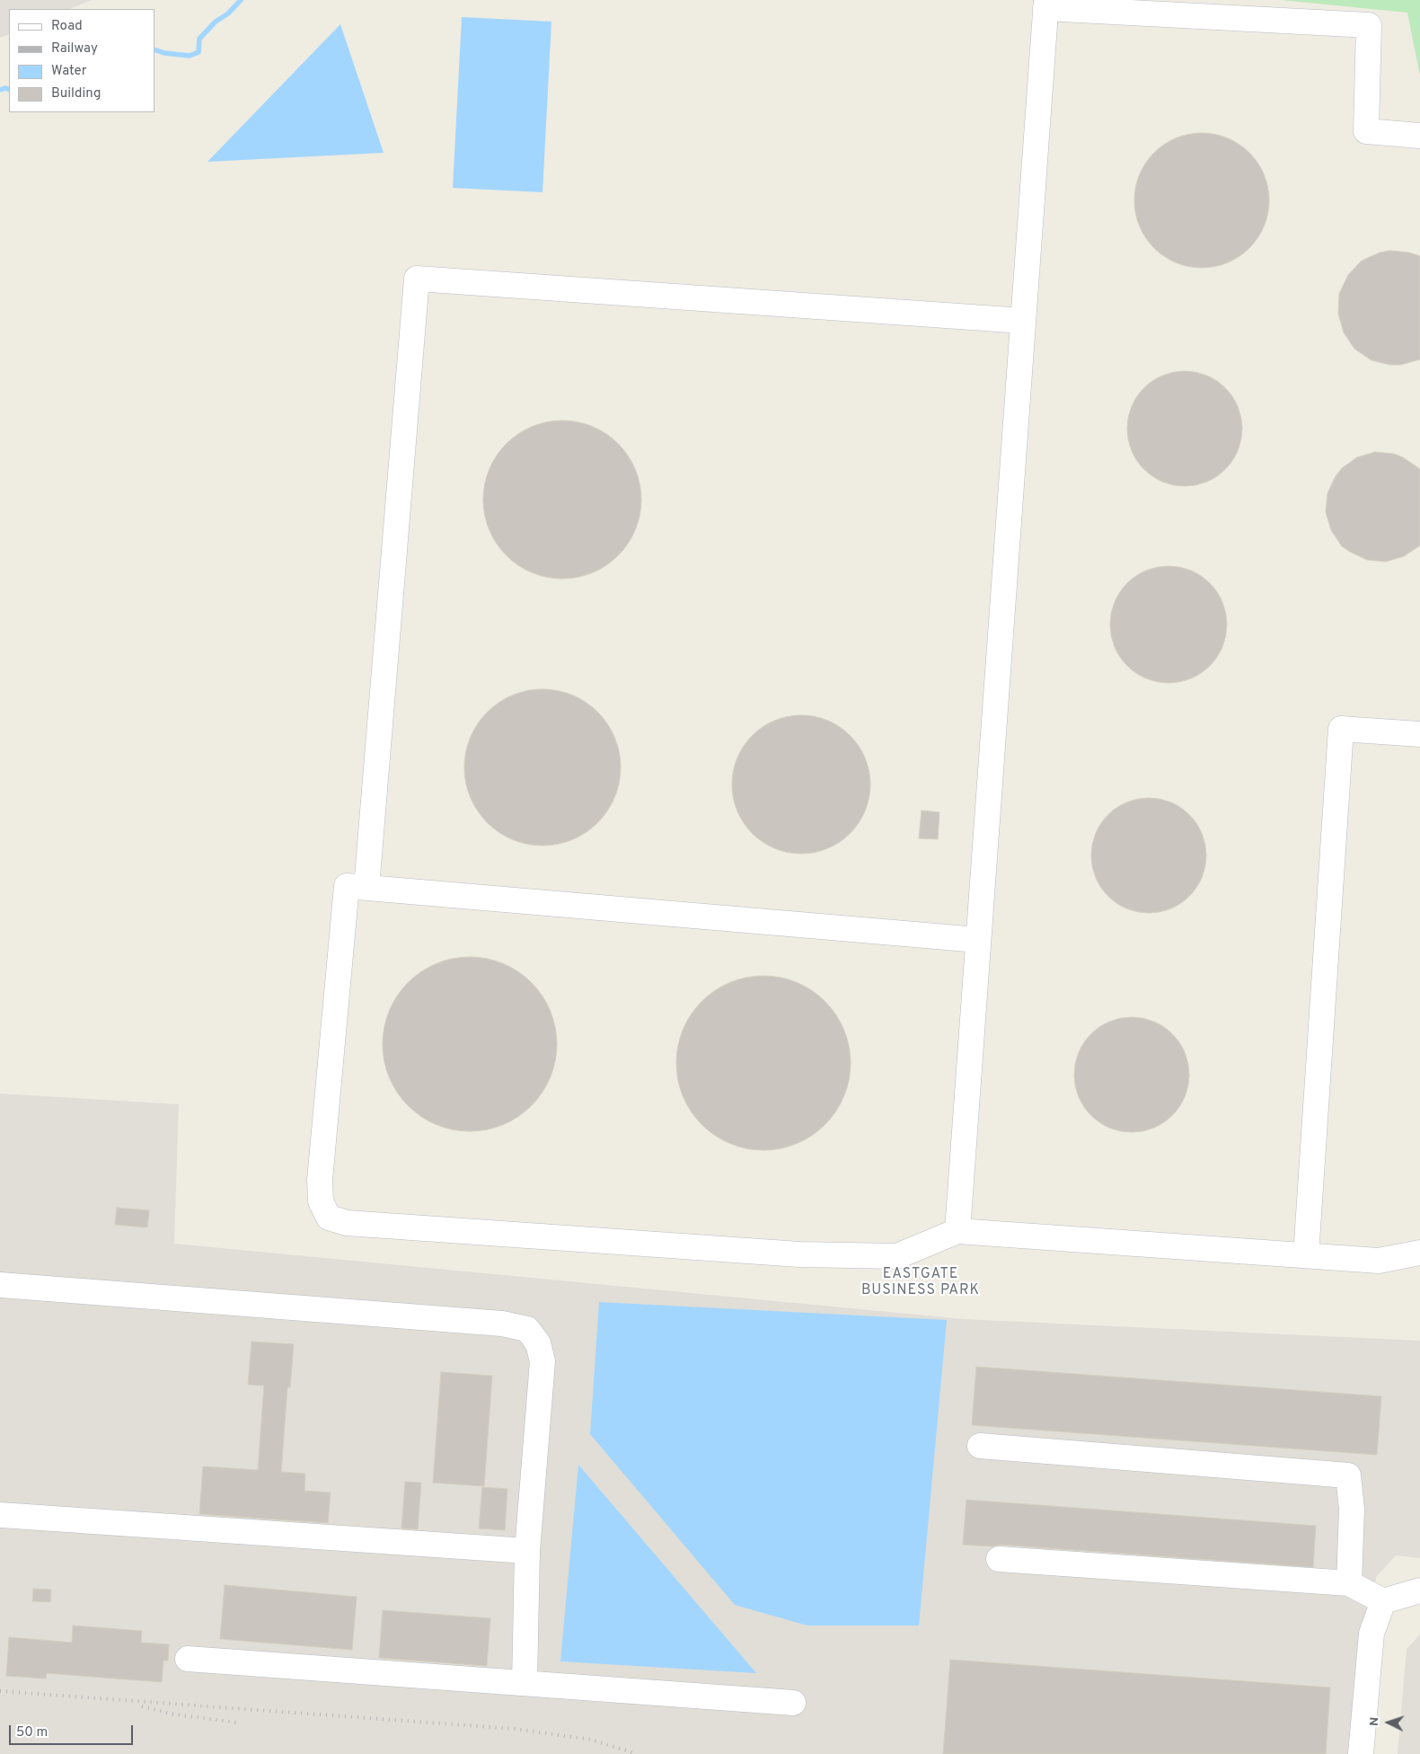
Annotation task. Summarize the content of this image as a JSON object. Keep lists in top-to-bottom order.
{
  "districts": ["EASTGATE BUSINESS PARK"],
  "legend": [
    "Road",
    "Railway",
    "Water",
    "Building"
  ],
  "scale_bar": "50 m",
  "north": "left"
}
